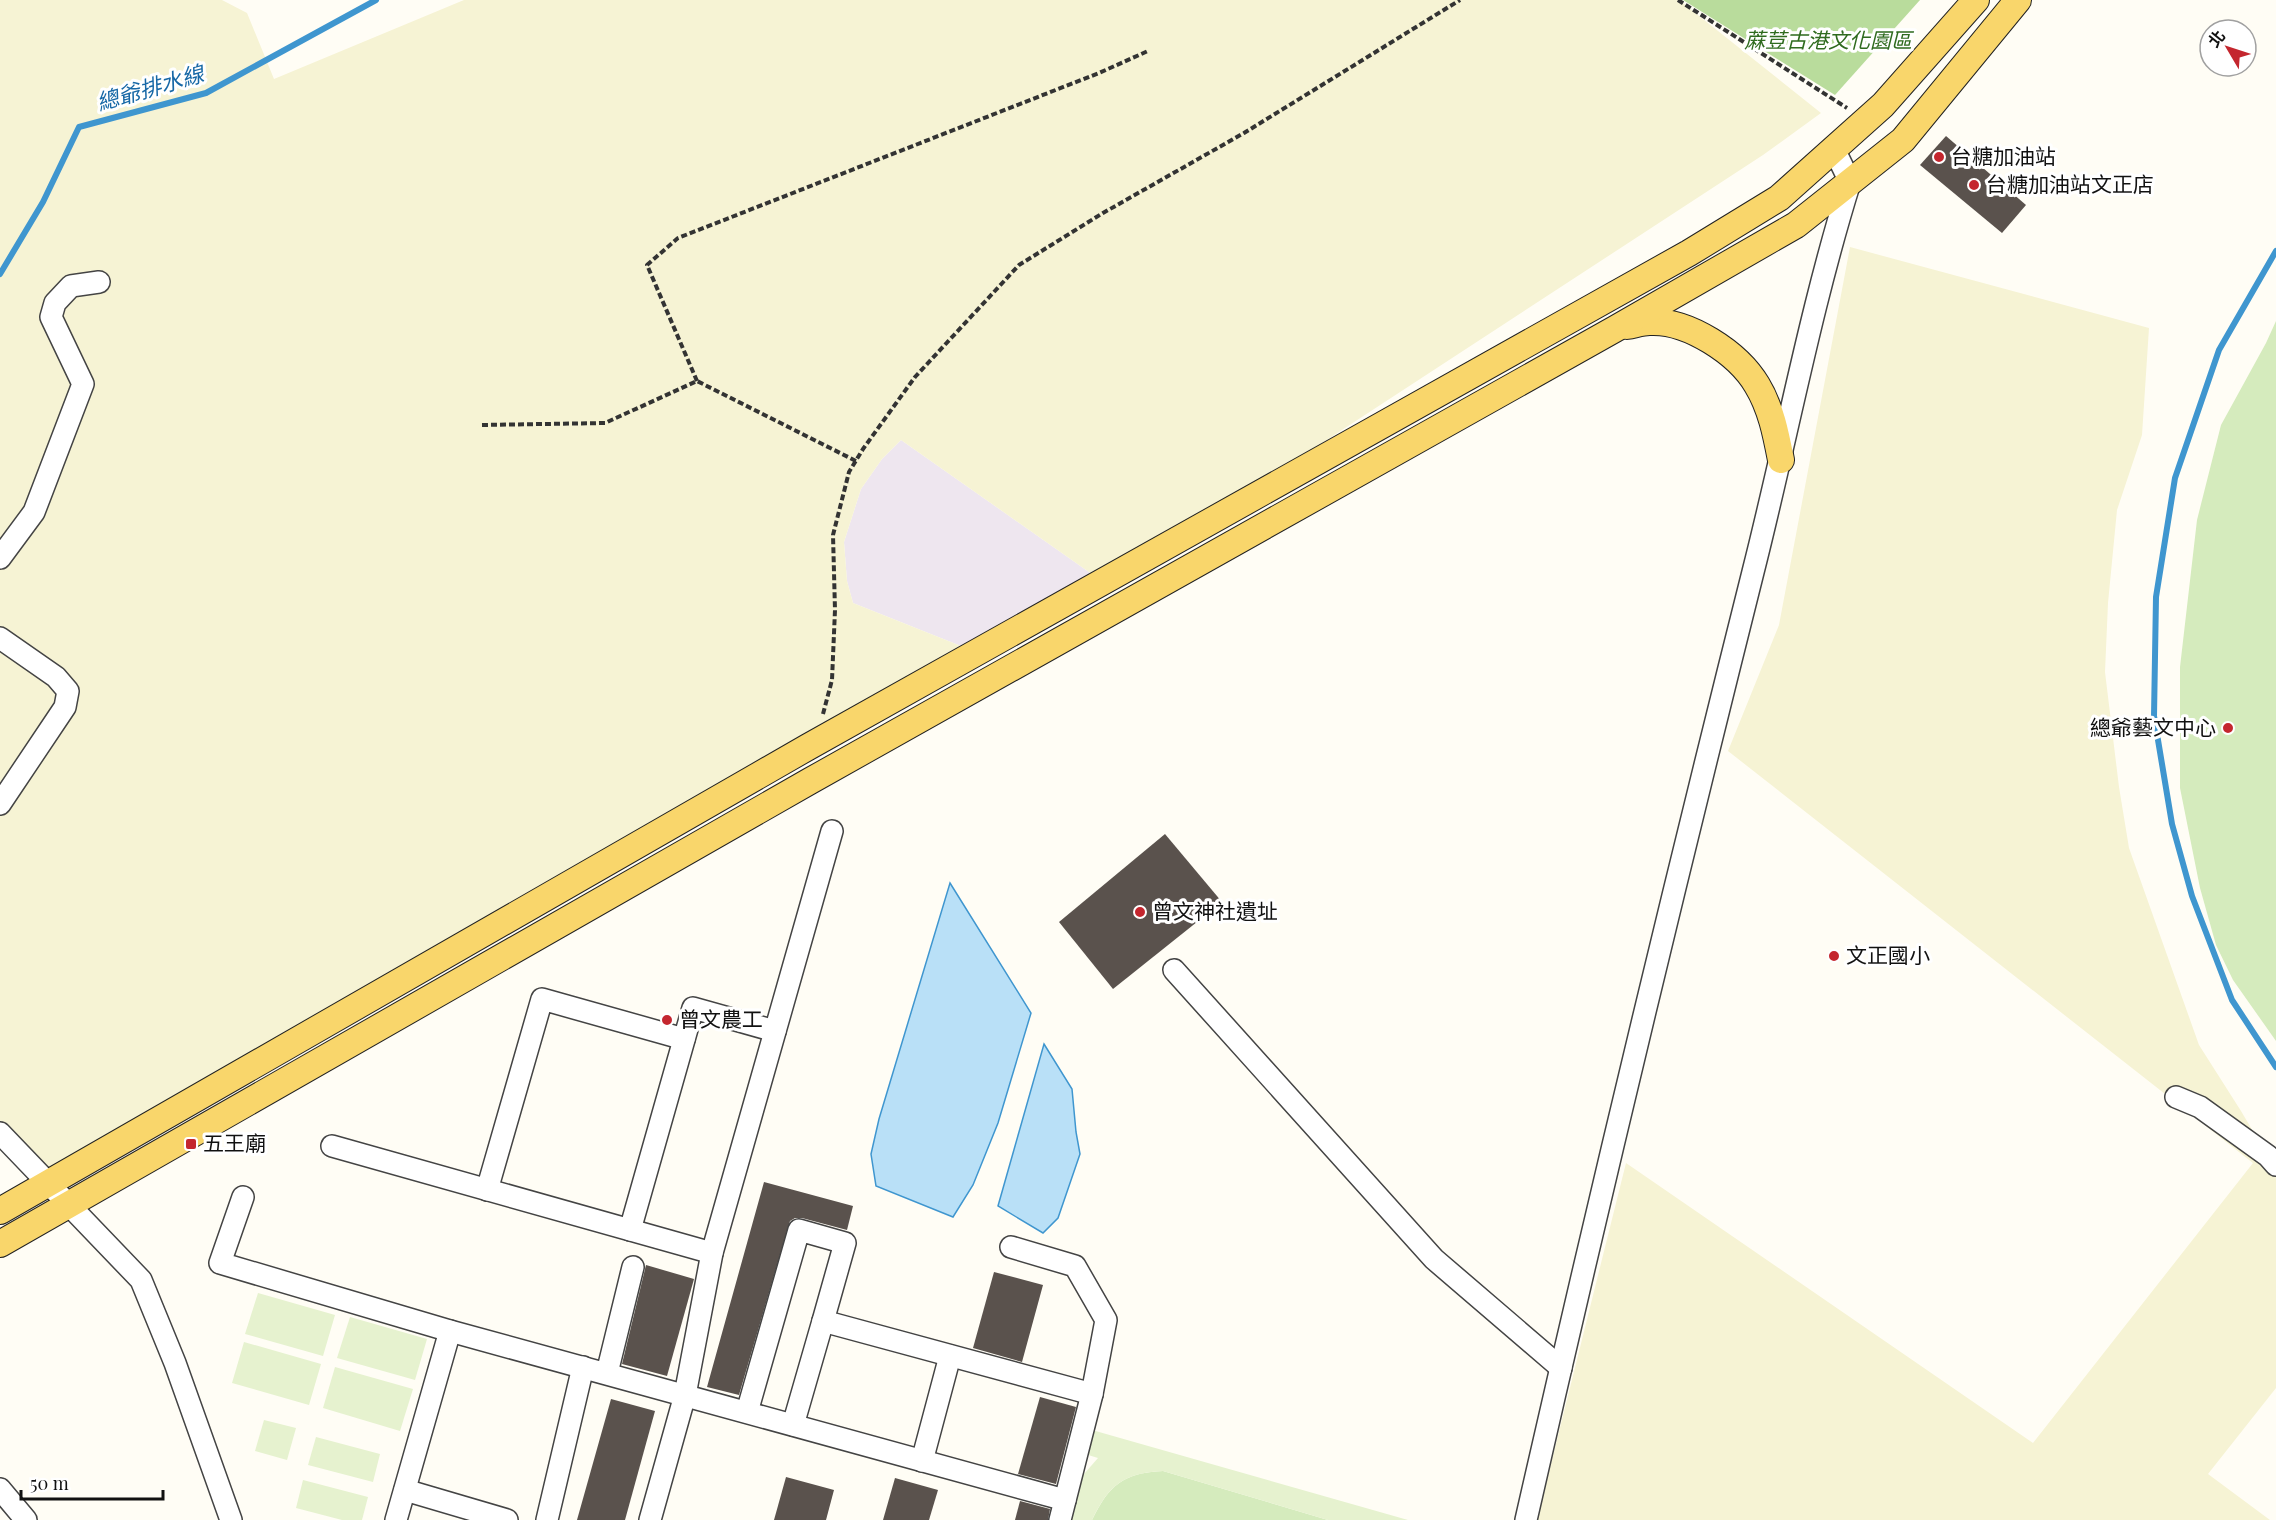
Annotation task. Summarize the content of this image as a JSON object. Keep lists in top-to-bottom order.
{
  "water": ["總爺排水線"],
  "parks": ["蔴荳古港文化園區"],
  "places": {
    "other": [
      "台糖加油站",
      "台糖加油站文正店",
      "總爺藝文中心",
      "曾文神社遺址",
      "文正國小",
      "曾文農工"
    ],
    "transit": ["五王廟"]
  },
  "scale_bar": "50 m",
  "north": "top left"
}
